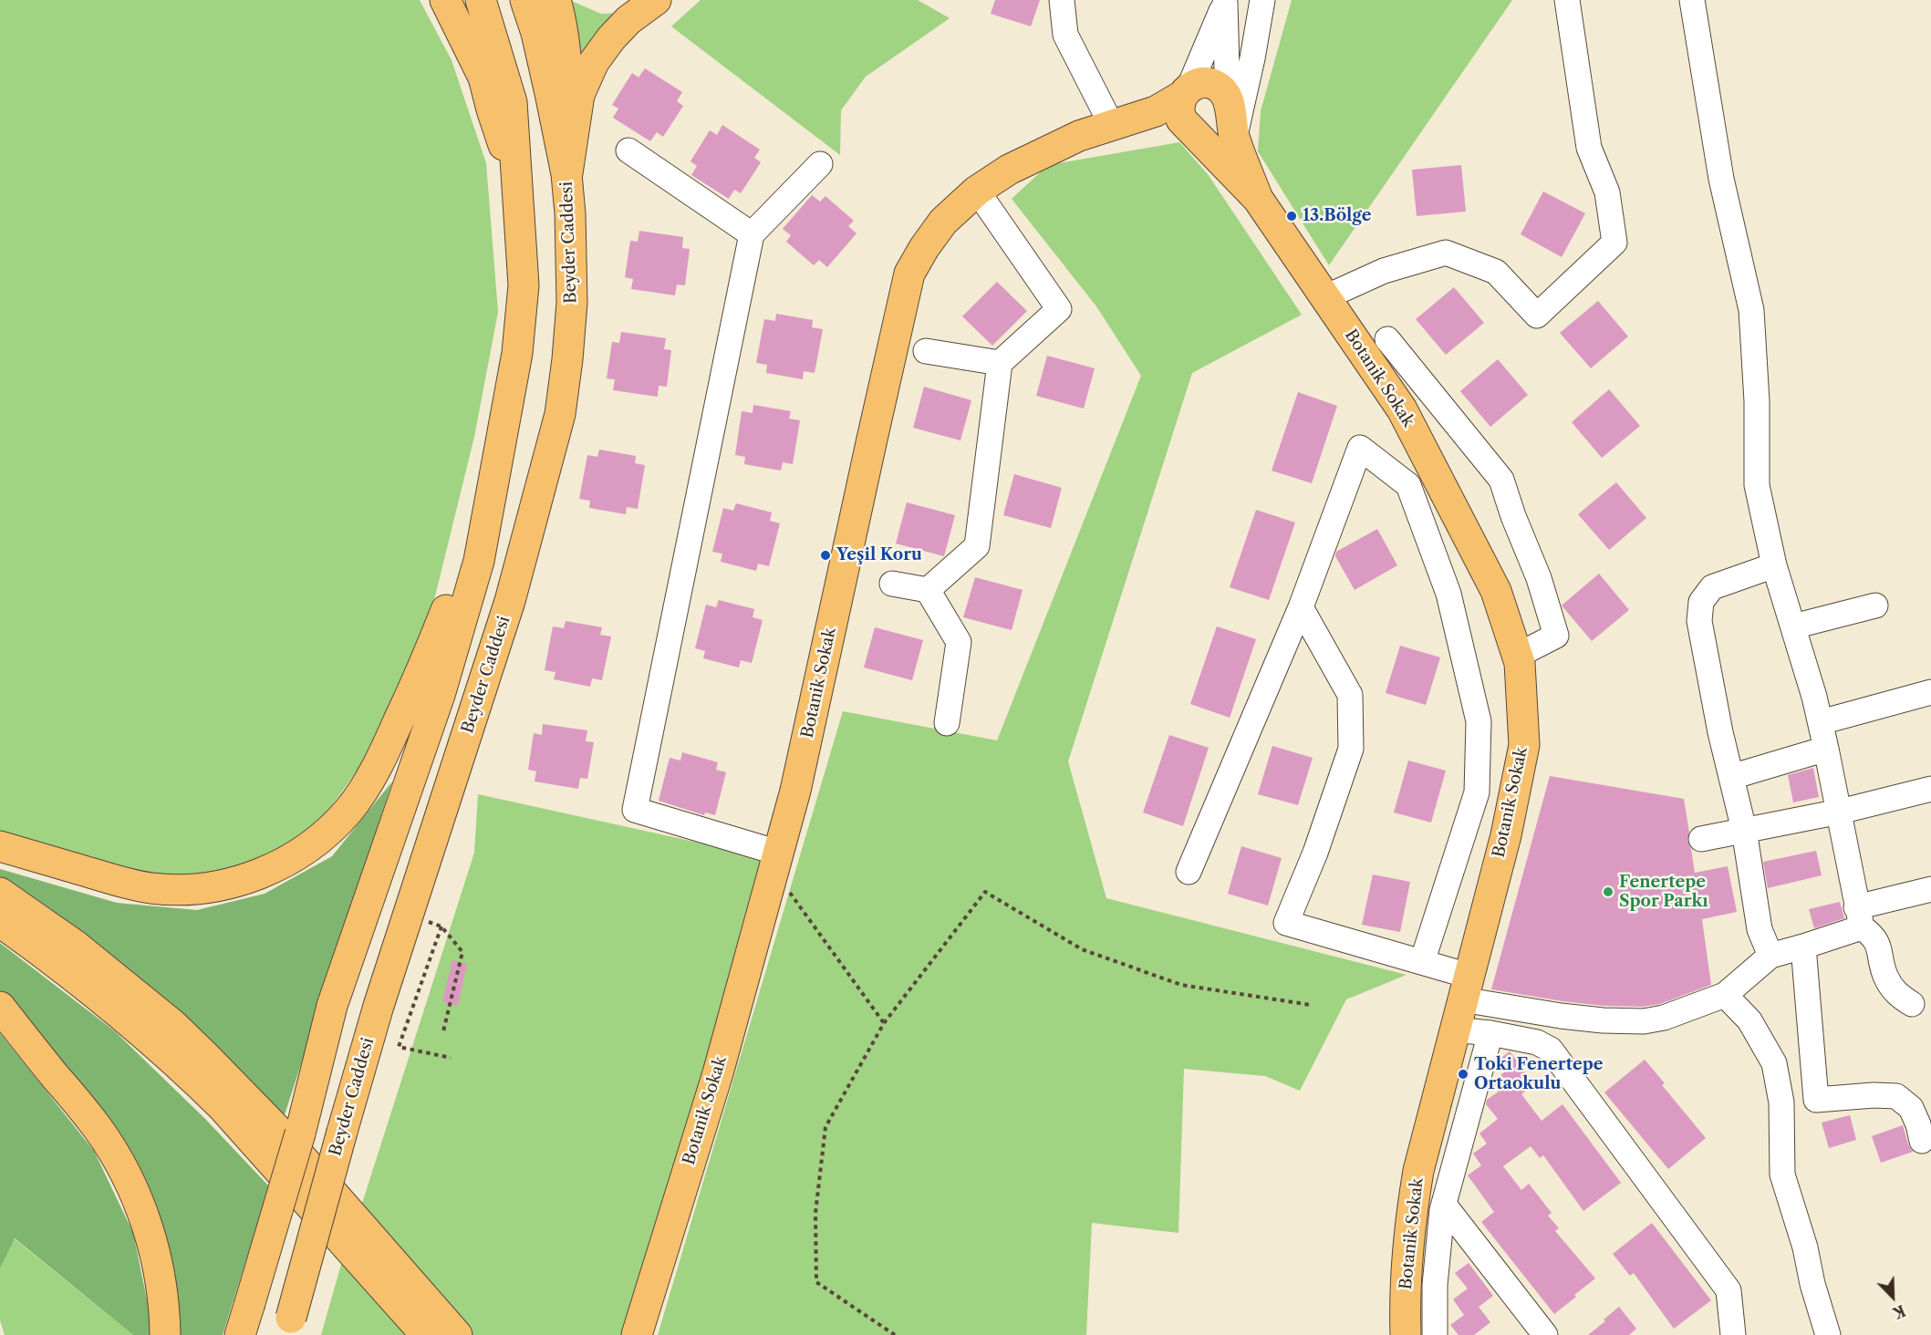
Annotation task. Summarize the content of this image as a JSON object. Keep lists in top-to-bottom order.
{
  "streets": {
    "main road": ["Beyder Caddesi", "Botanik Sokak"]
  },
  "places": [
    "13.Bölge",
    "Yeşil Koru",
    "Fenertepe Spor Parkı",
    "Toki Fenertepe Ortaokulu"
  ],
  "north": "bottom right"
}
